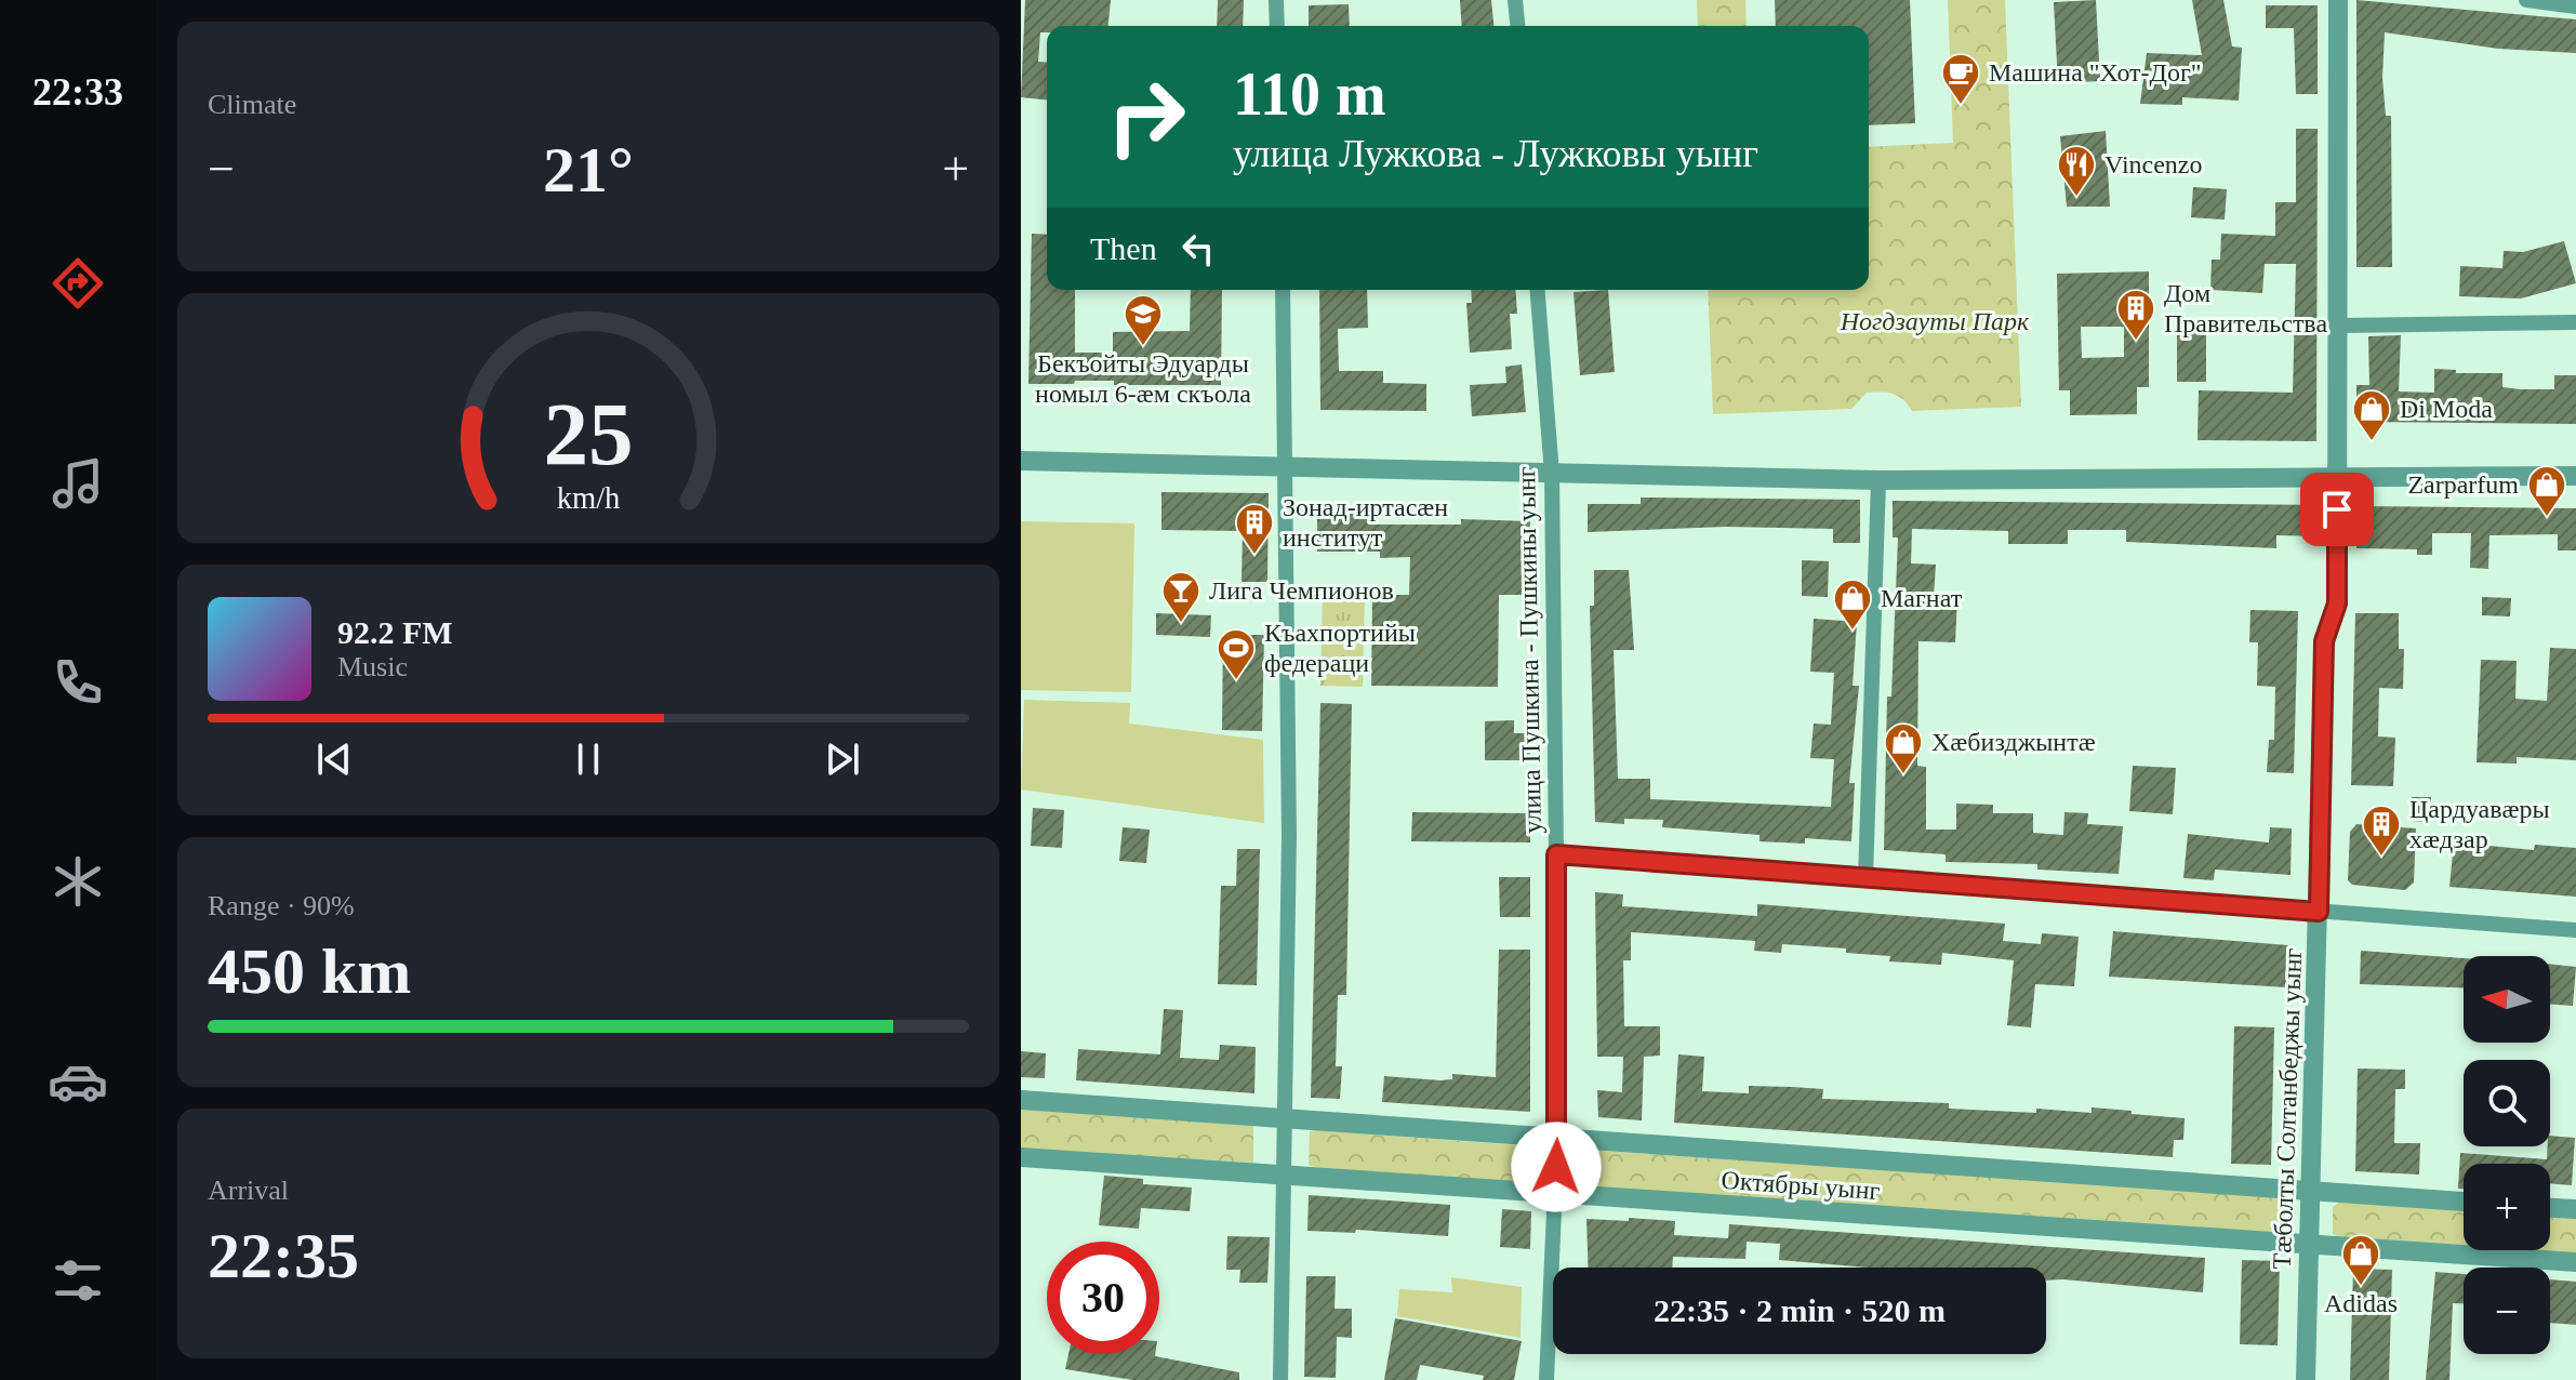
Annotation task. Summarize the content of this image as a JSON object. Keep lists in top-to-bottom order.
{
  "streets": {
    "street": ["улица Пушкина - Пушкины уынг", "Тæболты Солтанбеджы уынг", "Октябры уынг"]
  },
  "crossings": [
    ["улица Пушкина - Пушкины уынг", "Октябры уынг"],
    ["Тæболты Солтанбеджы уынг", "Октябры уынг"]
  ],
  "parks": ["Ногдзауты Парк"],
  "places": {
    "cafe": ["Машина \"Хот-Дог\""],
    "restaurant": ["Vincenzo"],
    "building": ["Дом Правительства", "Зонад-иртасæн институт", "Цардуавæры хæдзар"],
    "school or university": ["Бекъойты Эдуарды номыл 6-æм скъола"],
    "shop": [
      "Di Moda",
      "Zarparfum",
      "Магнат",
      "Хæбизджынтæ",
      "Adidas"
    ],
    "bar": ["Лига Чемпионов"],
    "sports": ["Къахпортийы федераци"]
  },
  "north": "left",
  "page": {
    "tabs": "22:33",
    "tile": [
      "Climate",
      ["Range · 90%", "450 km"],
      ["Arrival", "22:35"]
    ],
    "turn": ["110 m", "улица Лужкова - Лужковы уынг"],
    "heat": ["−", "21°", "+"],
    "then": "Then",
    "song": ["92.2 FM", "Music"],
    "map_buttons": ["+", "−"],
    "limit": "30",
    "trip": "22:35 · 2 min · 520 m",
    "gauge": ["25", "km/h"]
  }
}
